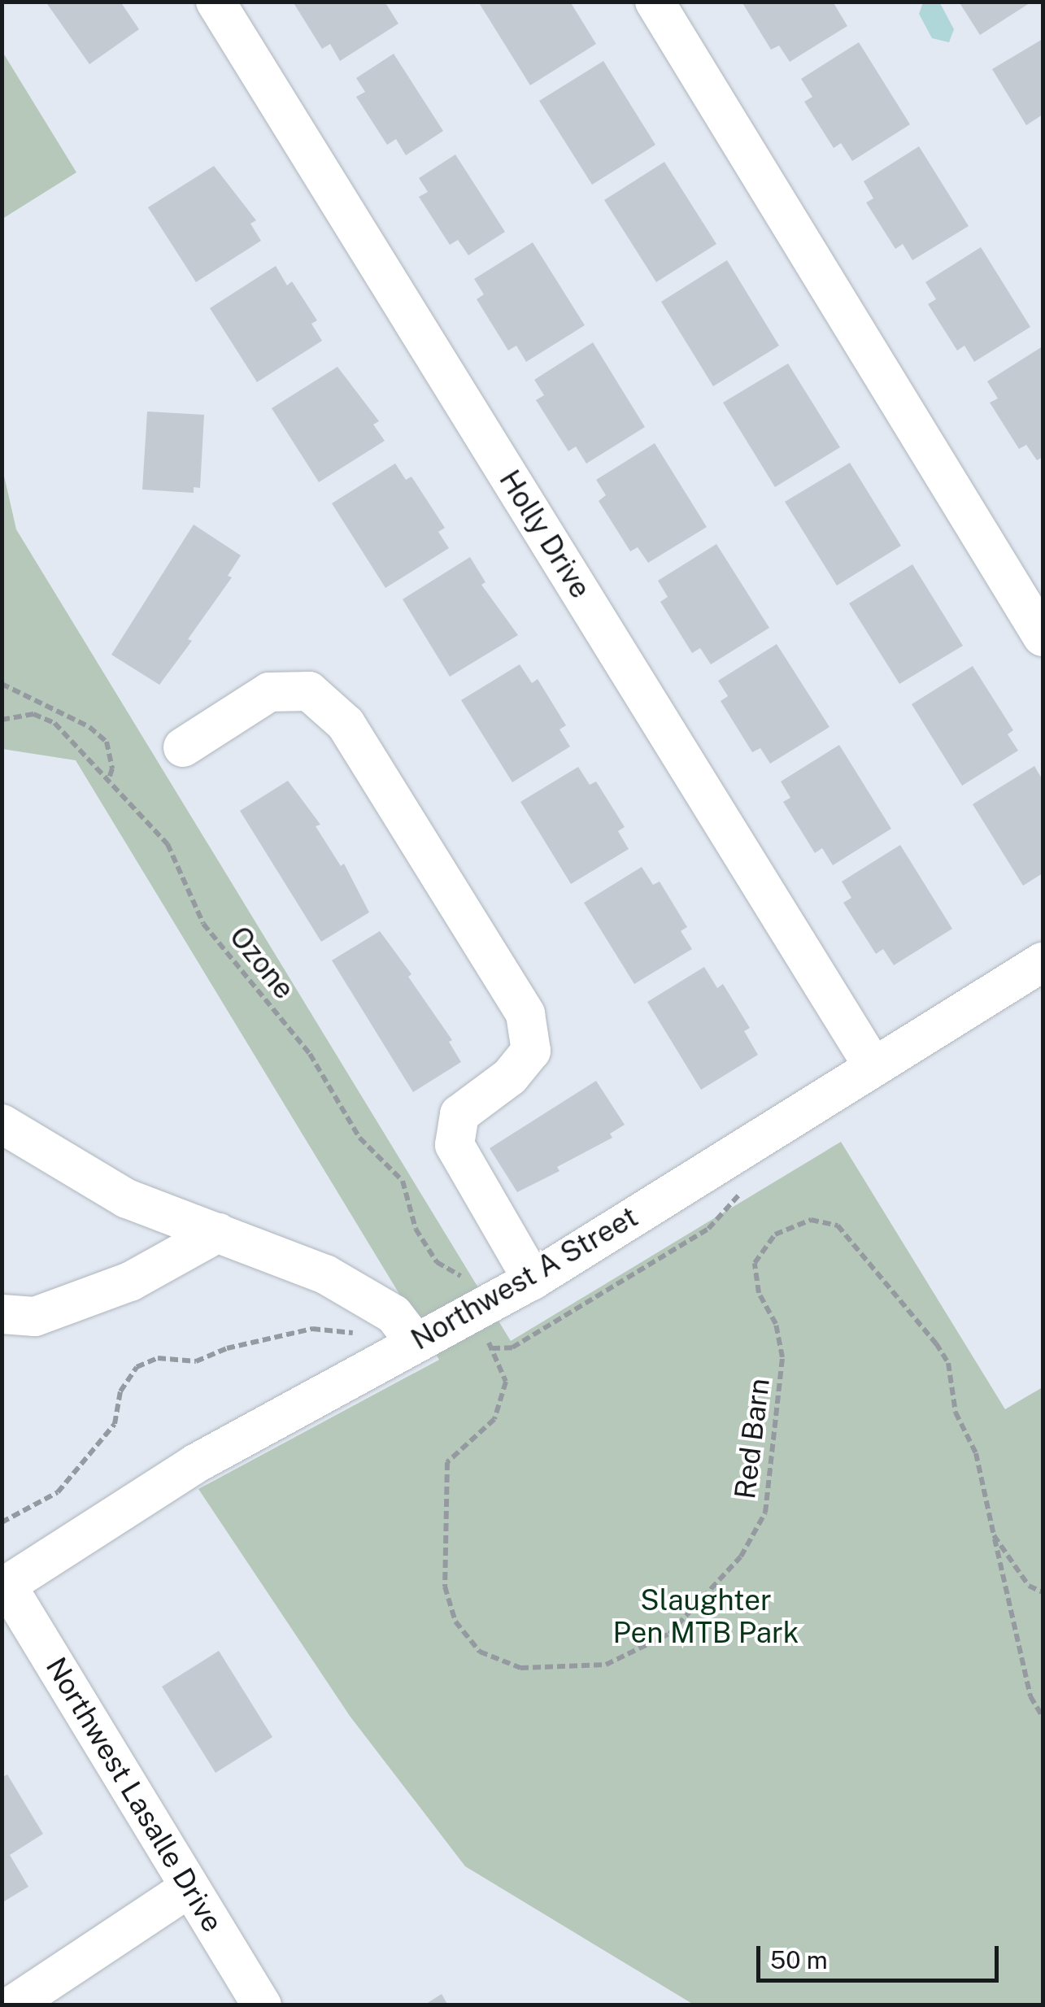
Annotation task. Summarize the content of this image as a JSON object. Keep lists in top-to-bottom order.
{
  "streets": {
    "street": ["Holly Drive", "Northwest A Street", "Northwest Lasalle Drive"],
    "path": ["Ozone", "Red Barn"]
  },
  "crossings": [
    ["Holly Drive", "Northwest A Street"],
    ["Northwest A Street", "Northwest Lasalle Drive"]
  ],
  "parks": ["Slaughter Pen MTB Park"],
  "scale_bar": "50 m"
}
